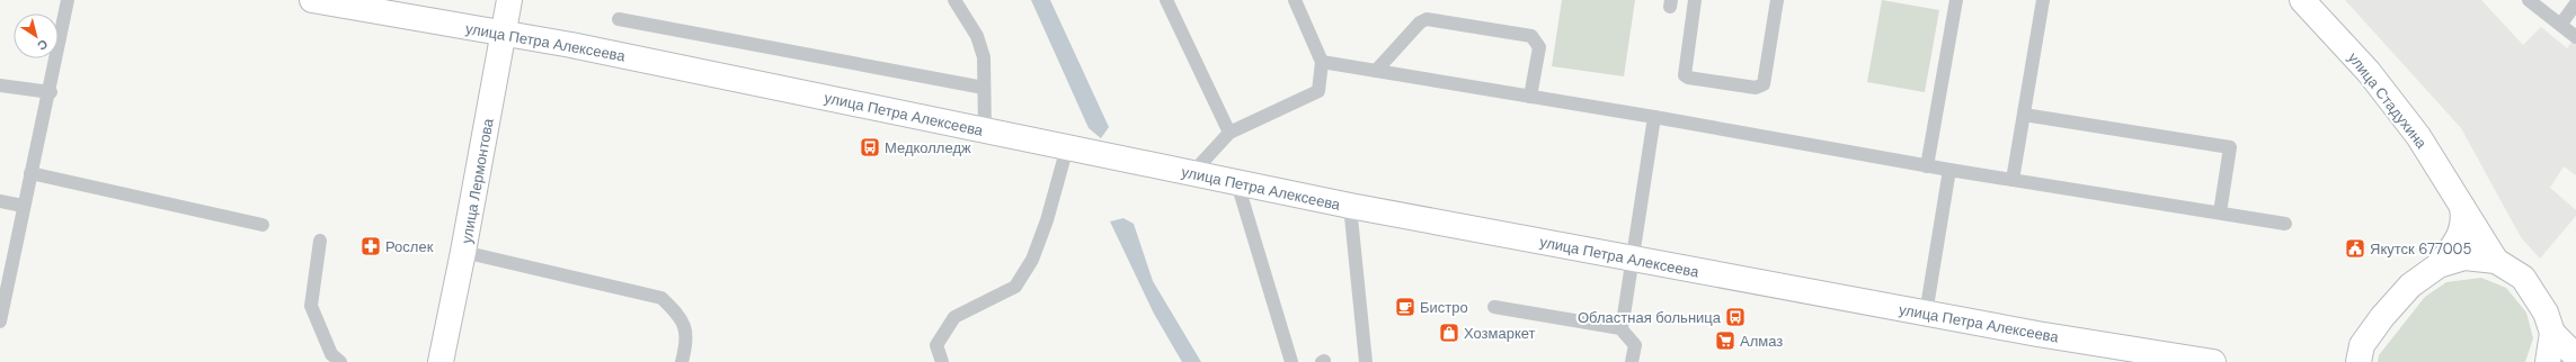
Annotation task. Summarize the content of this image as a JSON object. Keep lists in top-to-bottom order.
{
  "streets": {
    "street": ["улица Петра Алексеева", "улица Стадухина", "улица Лермонтова"]
  },
  "crossings": [
    ["улица Петра Алексеева", "улица Лермонтова"]
  ],
  "places": {
    "bus stop": ["Медколледж", "Областная больница"],
    "pharmacy": ["Рослек"],
    "public building": ["Якутск 677005"],
    "cafe": ["Бистро"],
    "shop": ["Хозмаркет"],
    "supermarket": ["Алмаз"]
  },
  "north": "bottom right"
}
